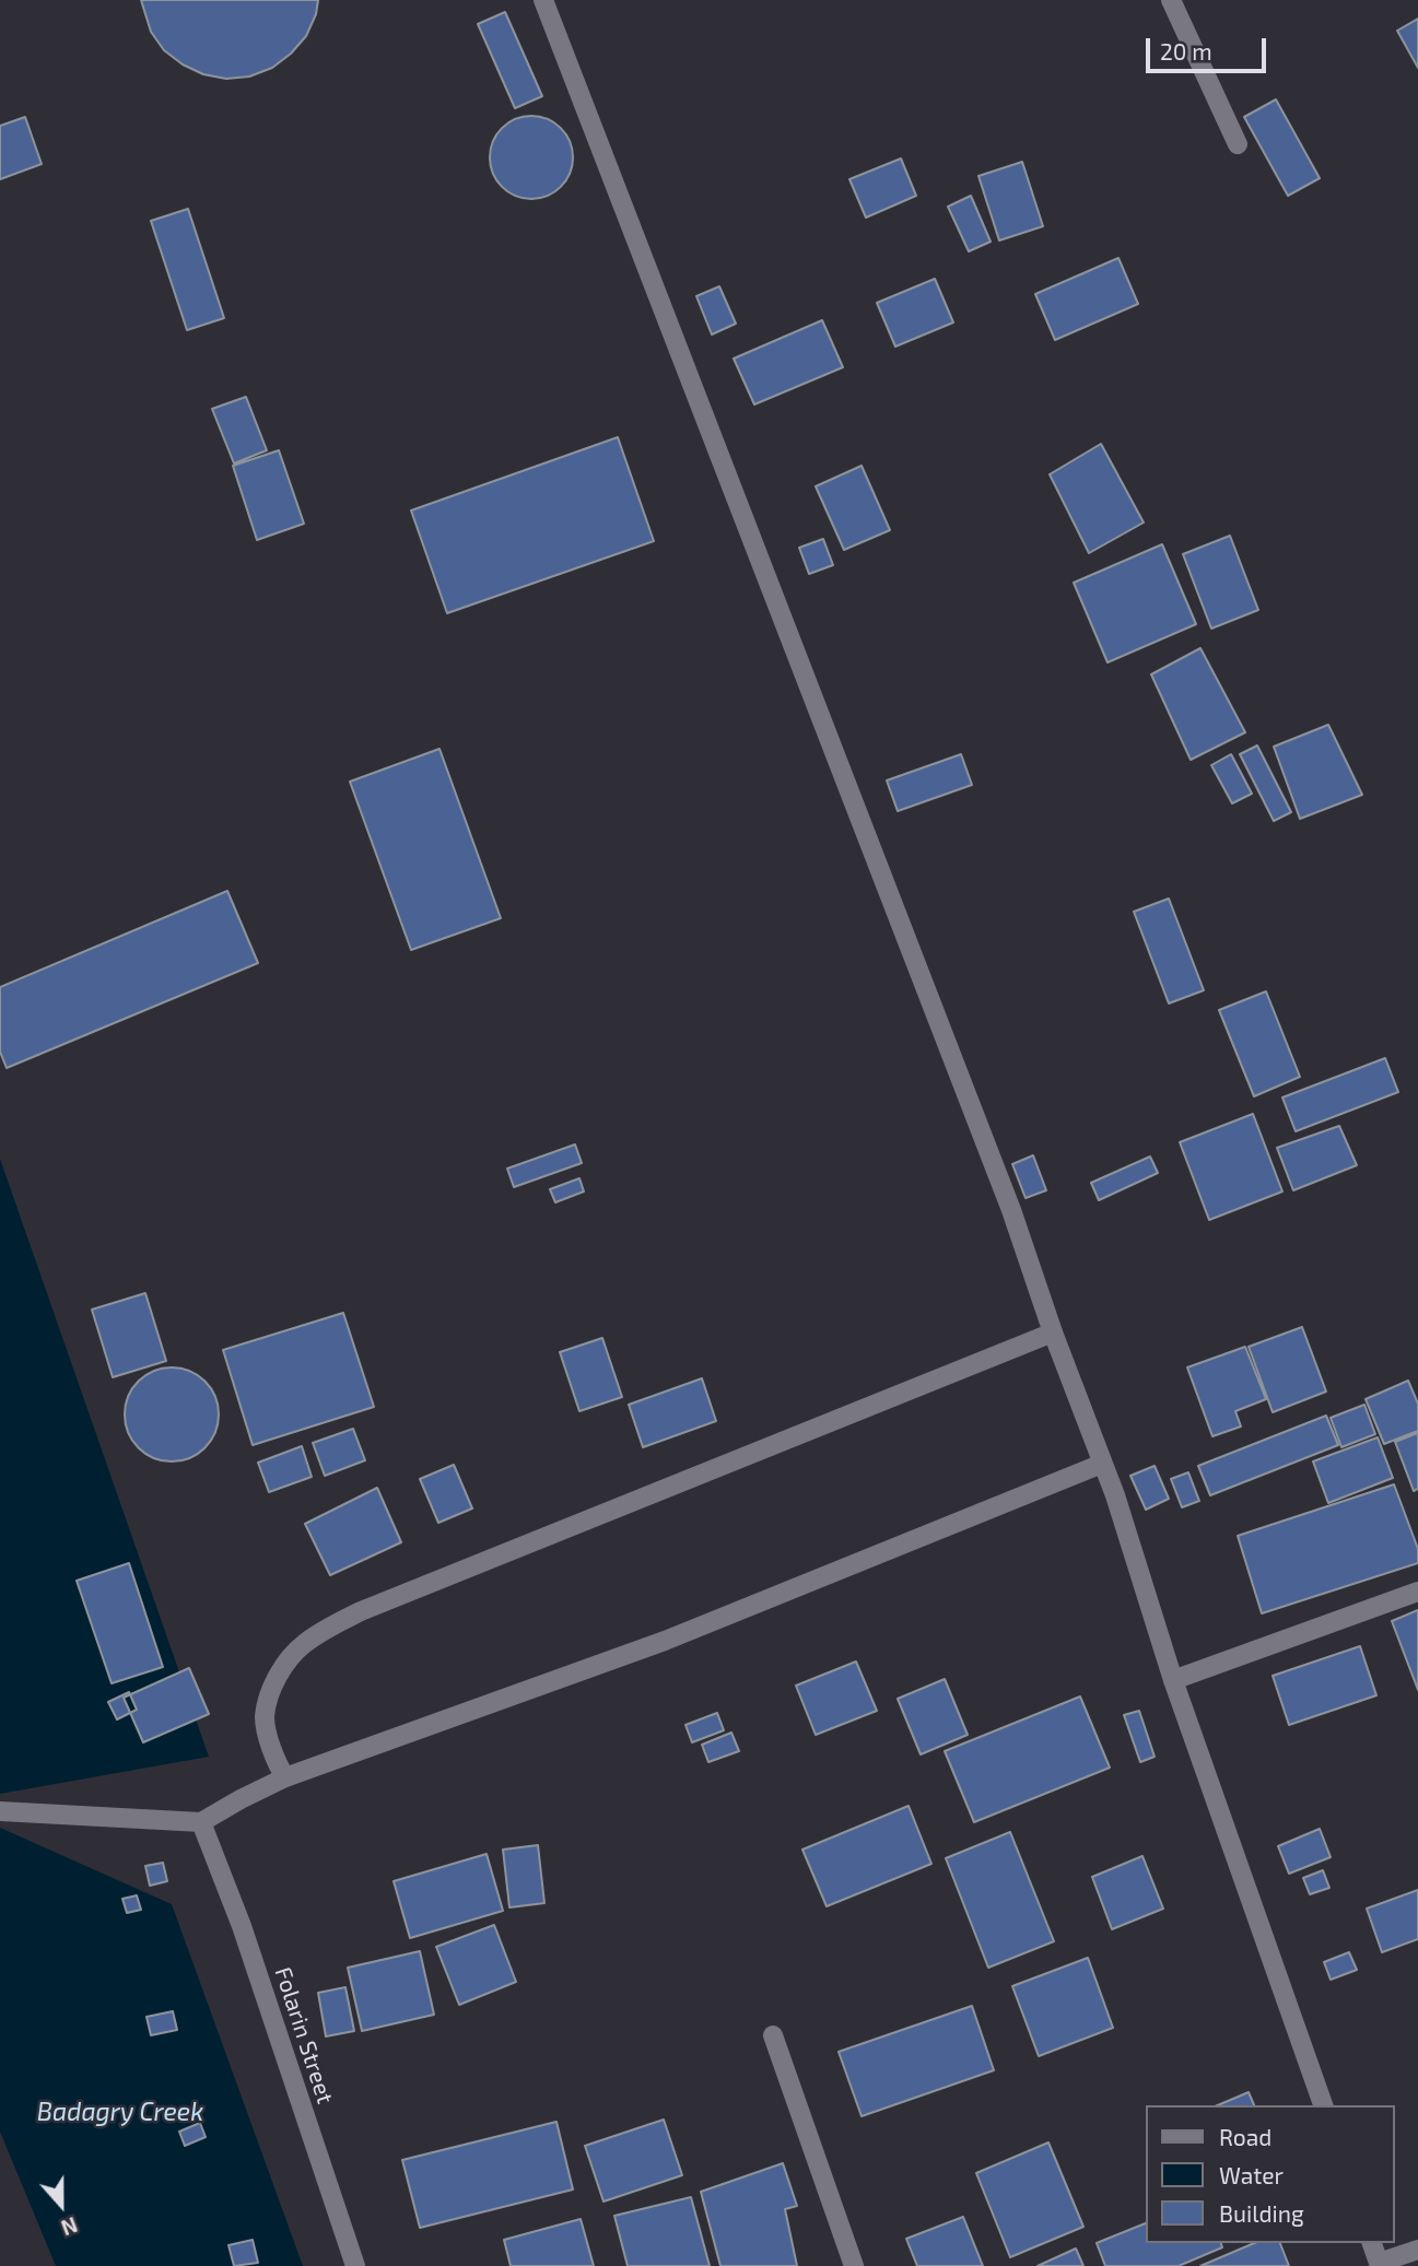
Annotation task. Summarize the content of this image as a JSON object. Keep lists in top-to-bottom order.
{
  "streets": {
    "street": ["Folarin Street"]
  },
  "water": ["Badagry Creek"],
  "legend": ["Road", "Water", "Building"],
  "scale_bar": "20 m",
  "north": "bottom"
}
